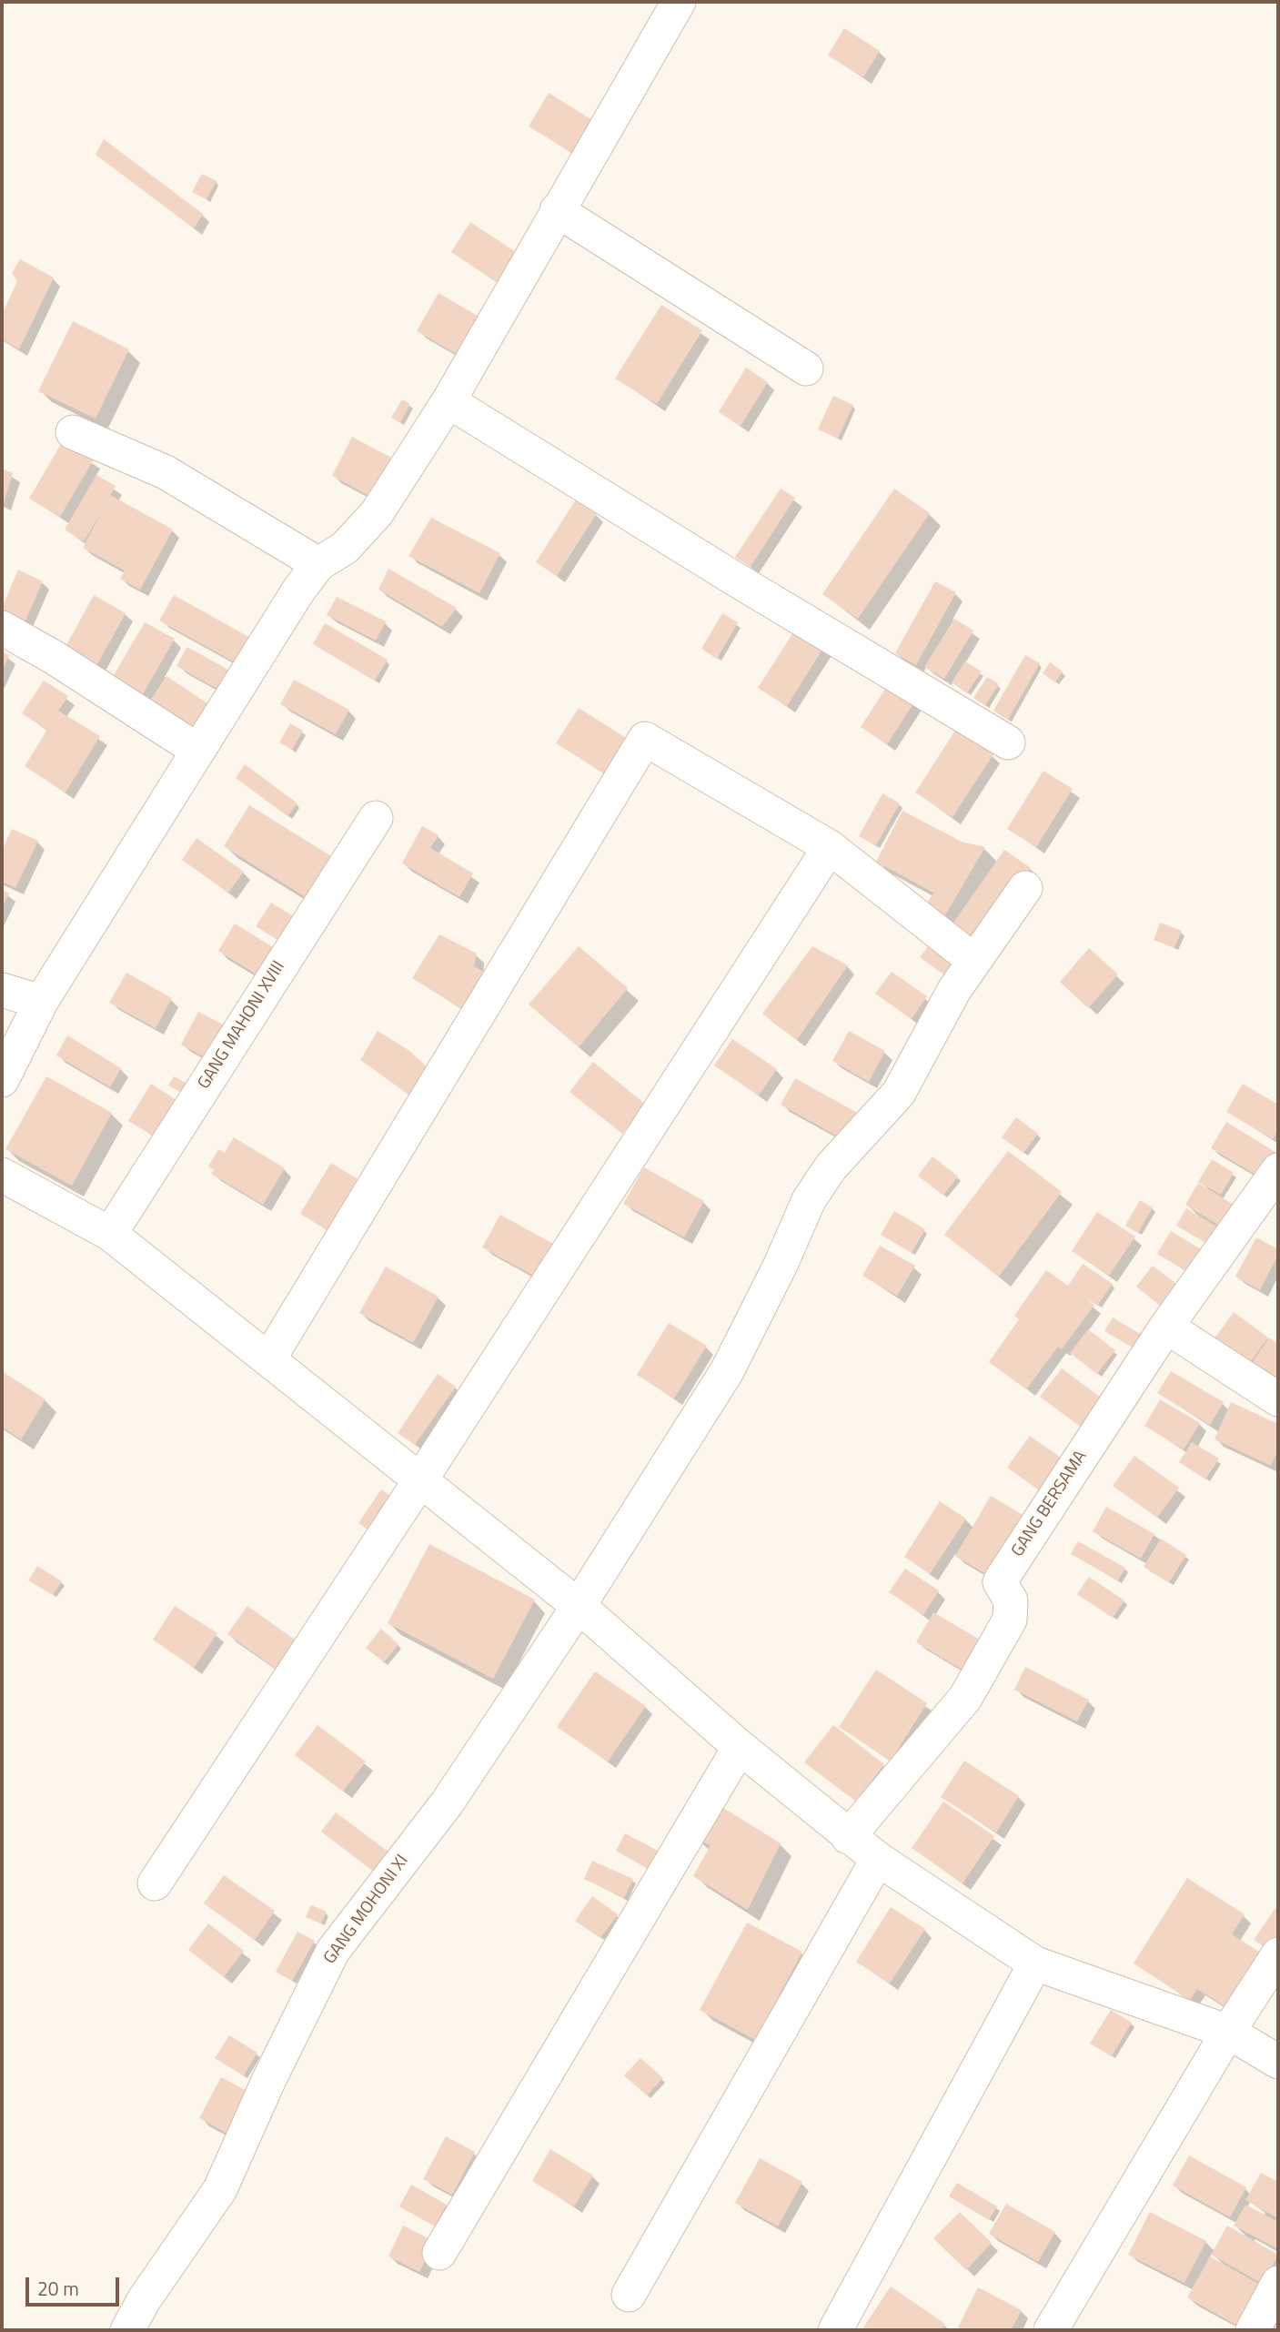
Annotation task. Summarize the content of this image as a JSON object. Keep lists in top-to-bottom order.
{
  "streets": {
    "street": ["GANG MAHONI XVIII", "GANG BERSAMA", "GANG MOHONI XI"]
  },
  "scale_bar": "20 m"
}
